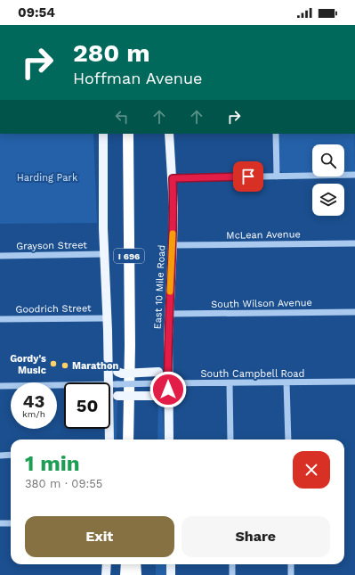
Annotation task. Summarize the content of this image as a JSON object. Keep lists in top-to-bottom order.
{
  "streets": {
    "highway": ["I 696"],
    "main road": ["East 10 Mile Road"],
    "street": [
      "McLean Avenue",
      "Grayson Street",
      "South Wilson Avenue",
      "Goodrich Street",
      "South Campbell Road"
    ]
  },
  "crossings": [
    ["McLean Avenue", "East 10 Mile Road"],
    ["East 10 Mile Road", "South Wilson Avenue"],
    ["East 10 Mile Road", "South Campbell Road"]
  ],
  "parks": ["Harding Park"],
  "places": ["Gordy's Music", "Marathon"],
  "page": {
    "status": "09:54",
    "turn": ["280 m", "Hoffman Avenue"],
    "speed": "43 km/h",
    "limit": "50",
    "heading": ["1 min", "380 m · 09:55"],
    "buttons": ["Exit", "Share"]
  }
}
